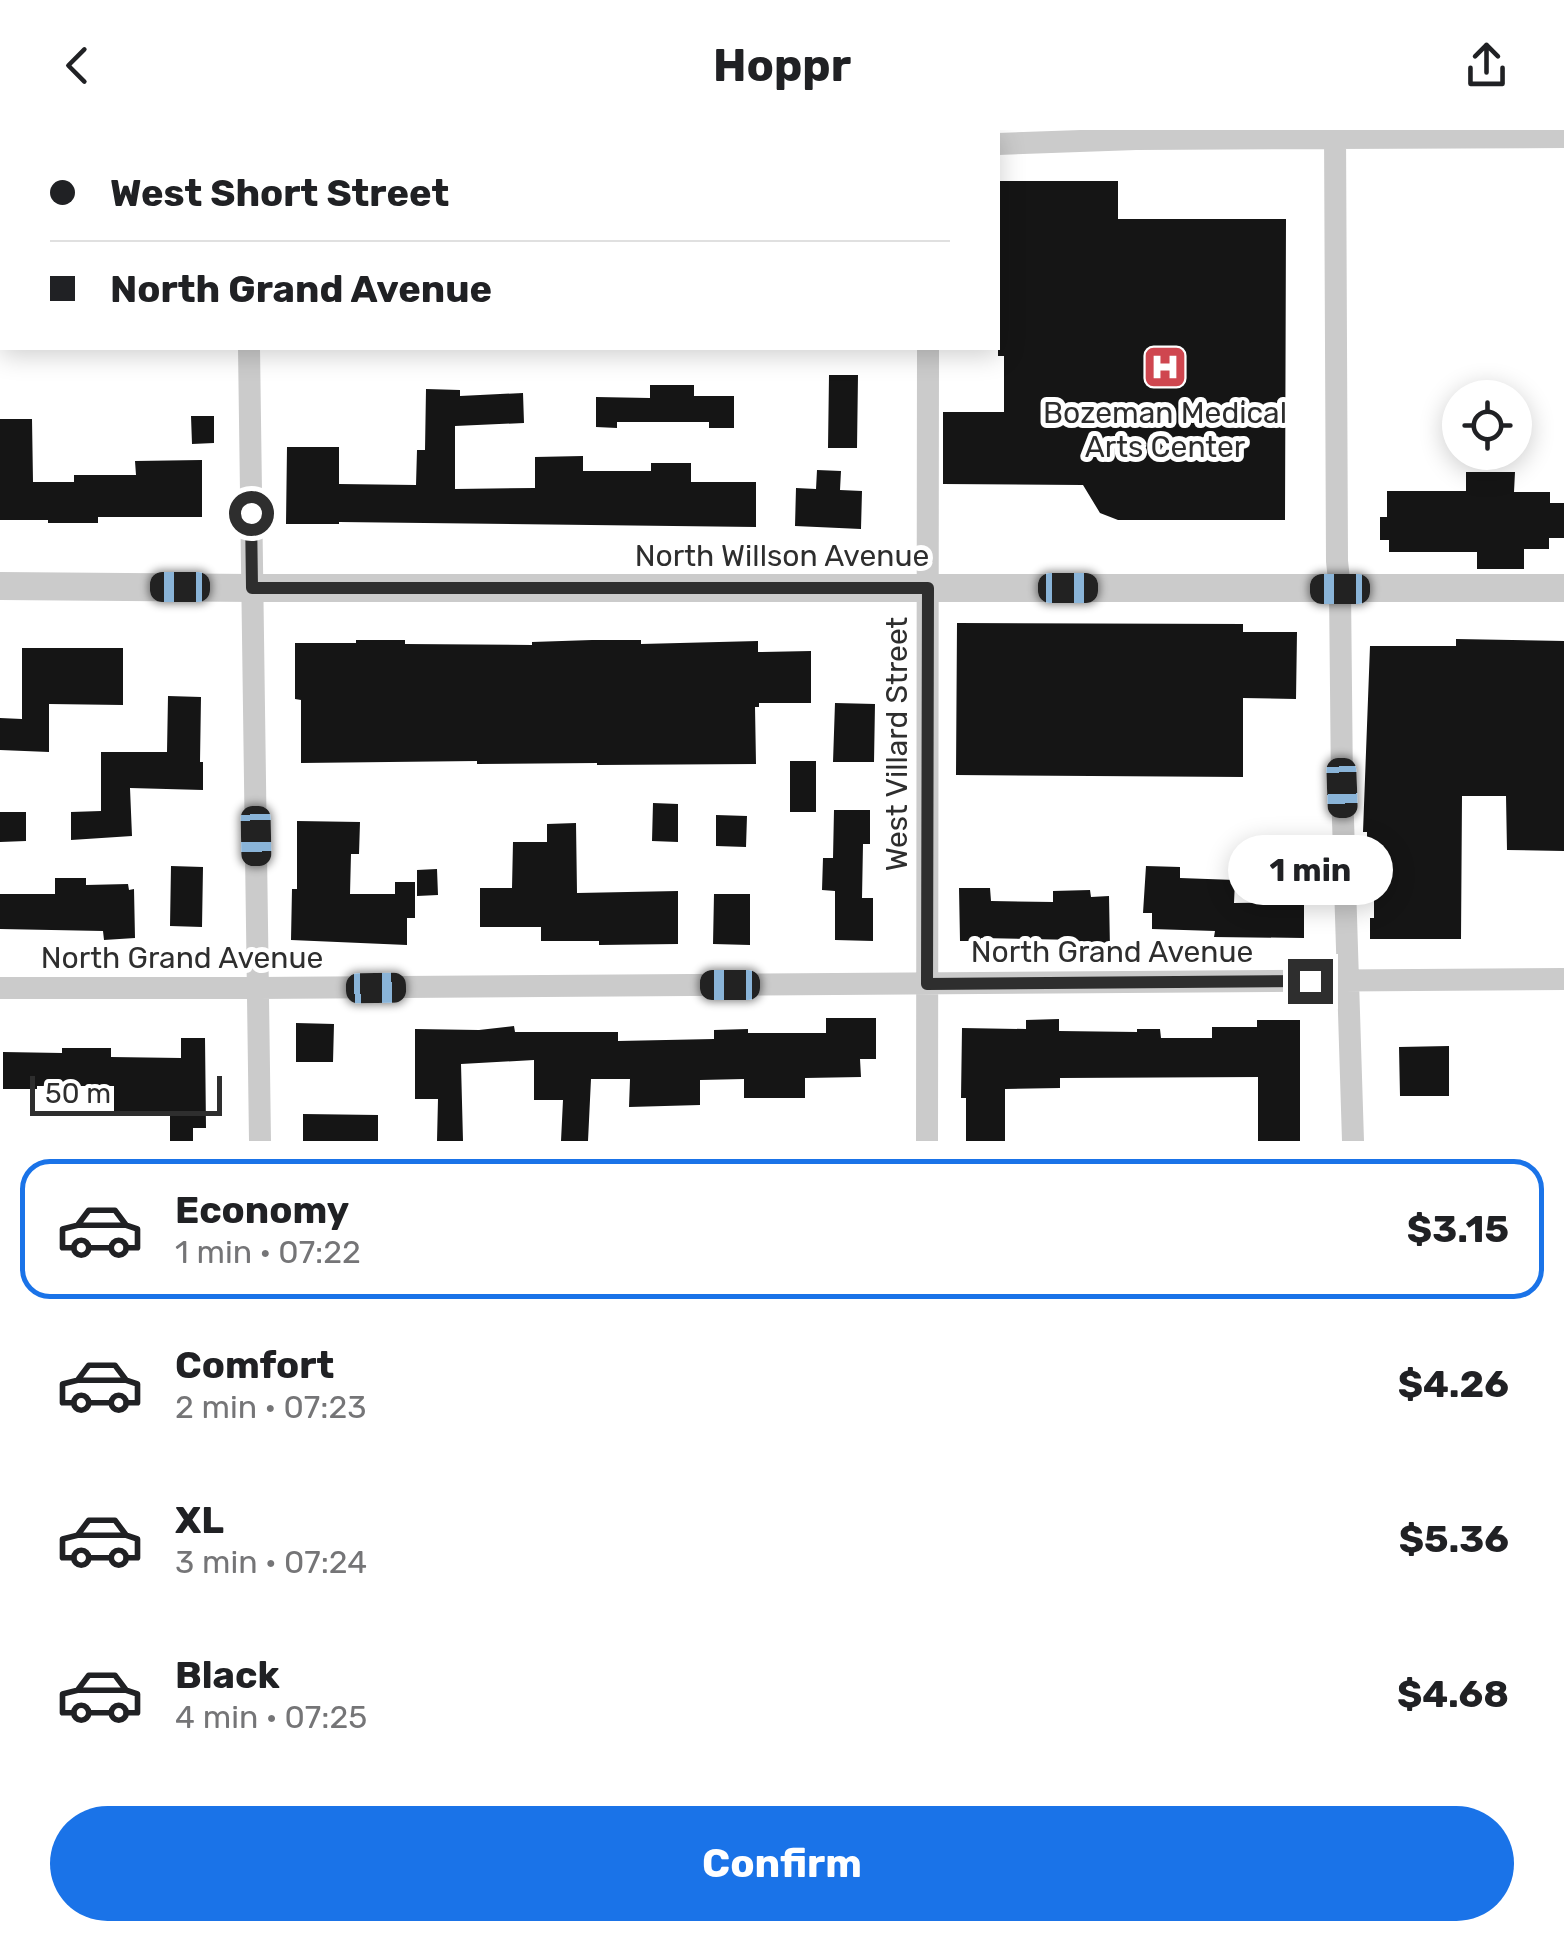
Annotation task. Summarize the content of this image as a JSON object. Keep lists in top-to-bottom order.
{
  "streets": {
    "street": ["North Willson Avenue", "West Villard Street", "North Grand Avenue"]
  },
  "crossings": [
    ["North Willson Avenue", "West Villard Street"],
    ["West Villard Street", "North Grand Avenue"]
  ],
  "places": {
    "hospital": ["Bozeman Medical Arts Center"]
  },
  "scale_bar": "50 m",
  "page": {
    "header": "Hoppr",
    "banner": ["West Short Street", "North Grand Avenue"],
    "bubble": "1 min",
    "scale": "50 m",
    "list": [
      {
        "name": "Economy",
        "note": "1 min · 07:22",
        "value": "$3.15"
      },
      {
        "name": "Comfort",
        "note": "2 min · 07:23",
        "value": "$4.26"
      },
      {
        "name": "XL",
        "note": "3 min · 07:24",
        "value": "$5.36"
      },
      {
        "name": "Black",
        "note": "4 min · 07:25",
        "value": "$4.68"
      }
    ],
    "buttons": "Confirm"
  }
}
